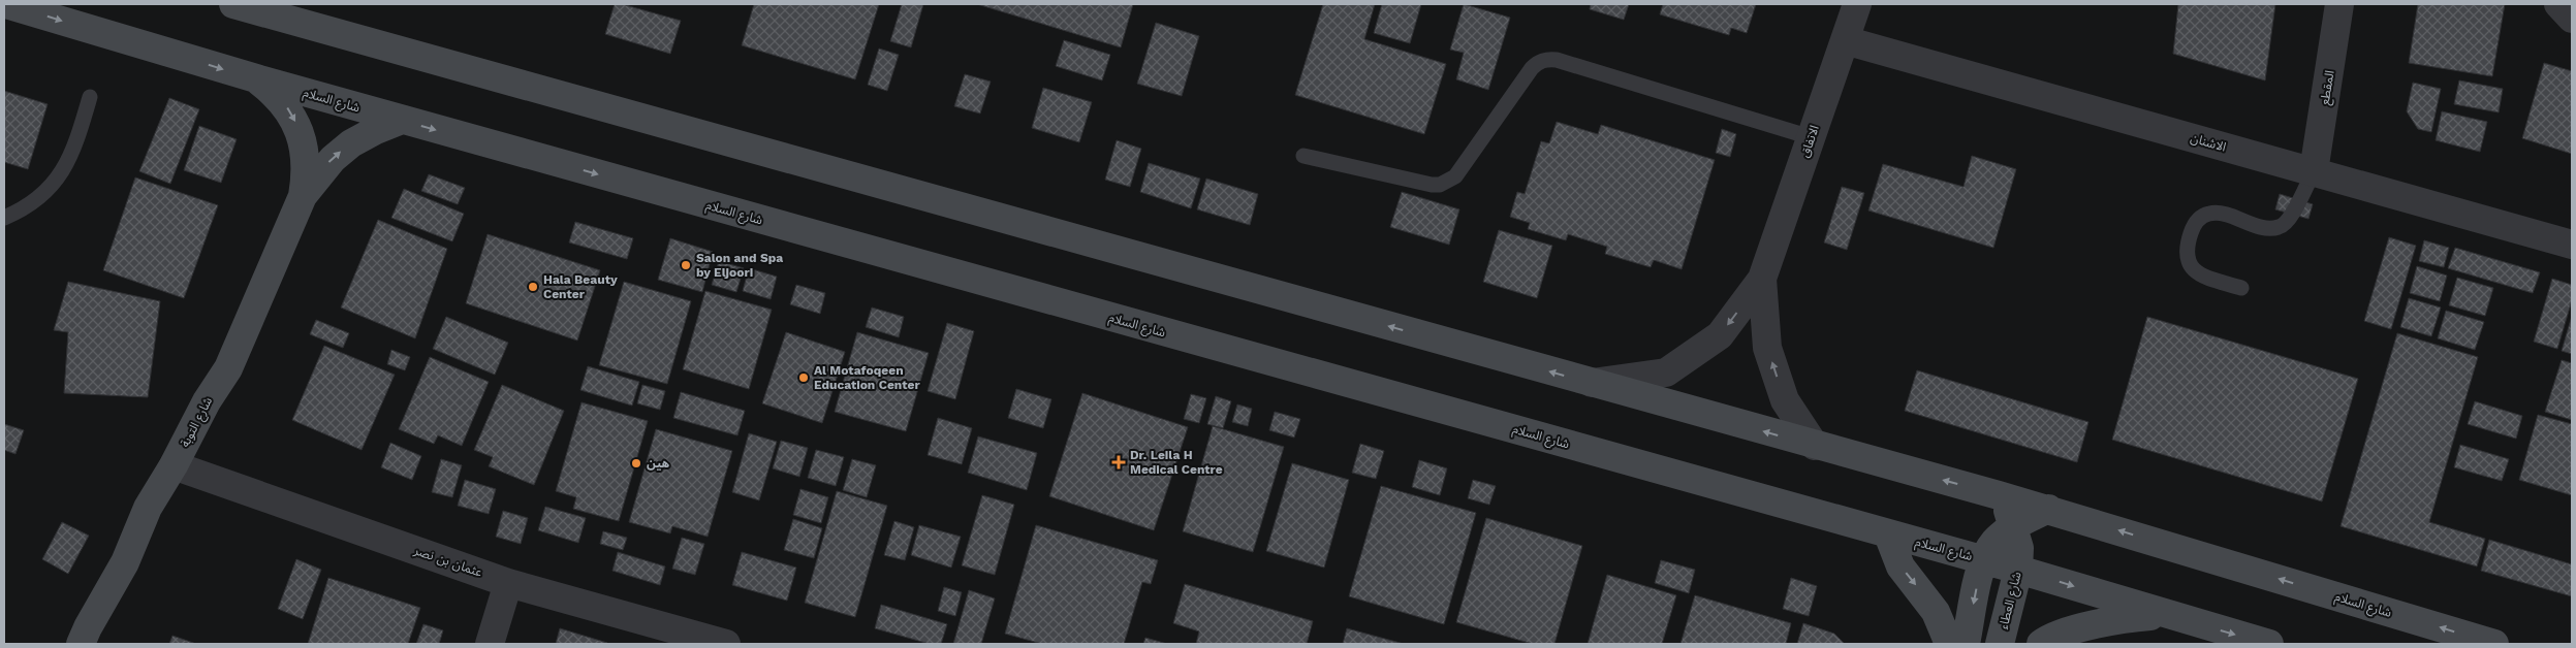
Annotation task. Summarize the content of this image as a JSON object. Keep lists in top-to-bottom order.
{
  "streets": {
    "main road": ["شارع السلام", "شارع التوبة", "شارع العطاء"],
    "street": [
      "المقطع",
      "الاتفاق",
      "الاشنان",
      "عثمان بن نصر"
    ]
  },
  "crossings": [
    ["المقطع", "الاشنان"],
    ["شارع السلام", "الاتفاق"],
    ["شارع السلام", "شارع التوبة"],
    ["شارع السلام", "شارع العطاء"],
    ["الاتفاق", "الاشنان"],
    ["شارع التوبة", "عثمان بن نصر"]
  ],
  "places": {
    "other": [
      "Salon and Spa by Eljoori",
      "Hala Beauty Center",
      "Al Motafoqeen Education Center",
      "هين"
    ],
    "health": ["Dr. Leila H Medical Centre"]
  }
}
